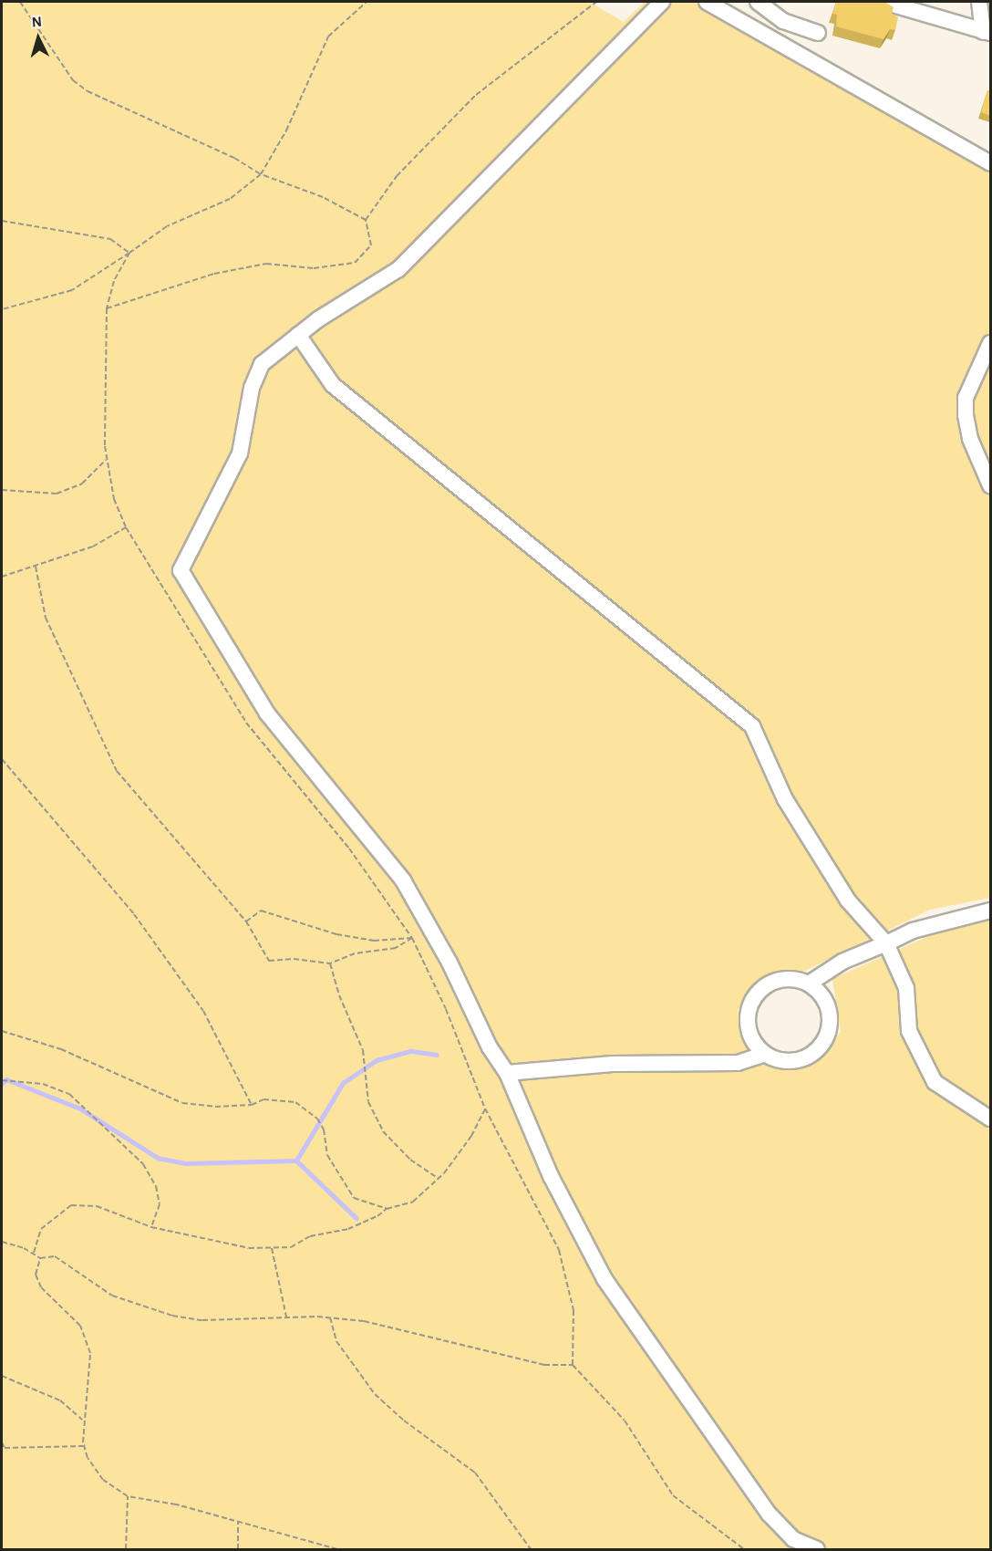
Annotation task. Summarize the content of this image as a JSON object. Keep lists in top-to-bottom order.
{
  "north": "top"
}
